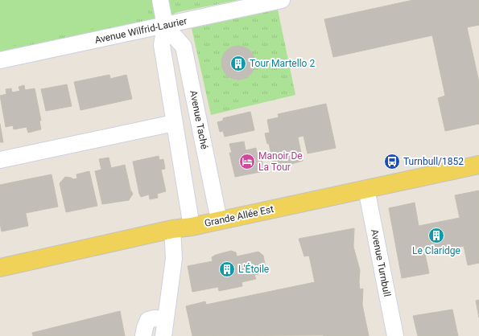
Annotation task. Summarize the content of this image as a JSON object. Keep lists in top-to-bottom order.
{
  "streets": {
    "main road": ["Grande Allée Est"],
    "street": ["Avenue Wilfrid-Laurier", "Avenue Taché", "Avenue Turnbull"]
  },
  "crossings": [
    ["Avenue Wilfrid-Laurier", "Avenue Taché"],
    ["Avenue Taché", "Grande Allée Est"],
    ["Grande Allée Est", "Avenue Turnbull"]
  ],
  "places": {
    "building": ["Tour Martello 2", "Le Claridge", "L'Étoile"],
    "hotel": ["Manoir De La Tour"],
    "bus stop": ["Turnbull/1852"]
  }
}
